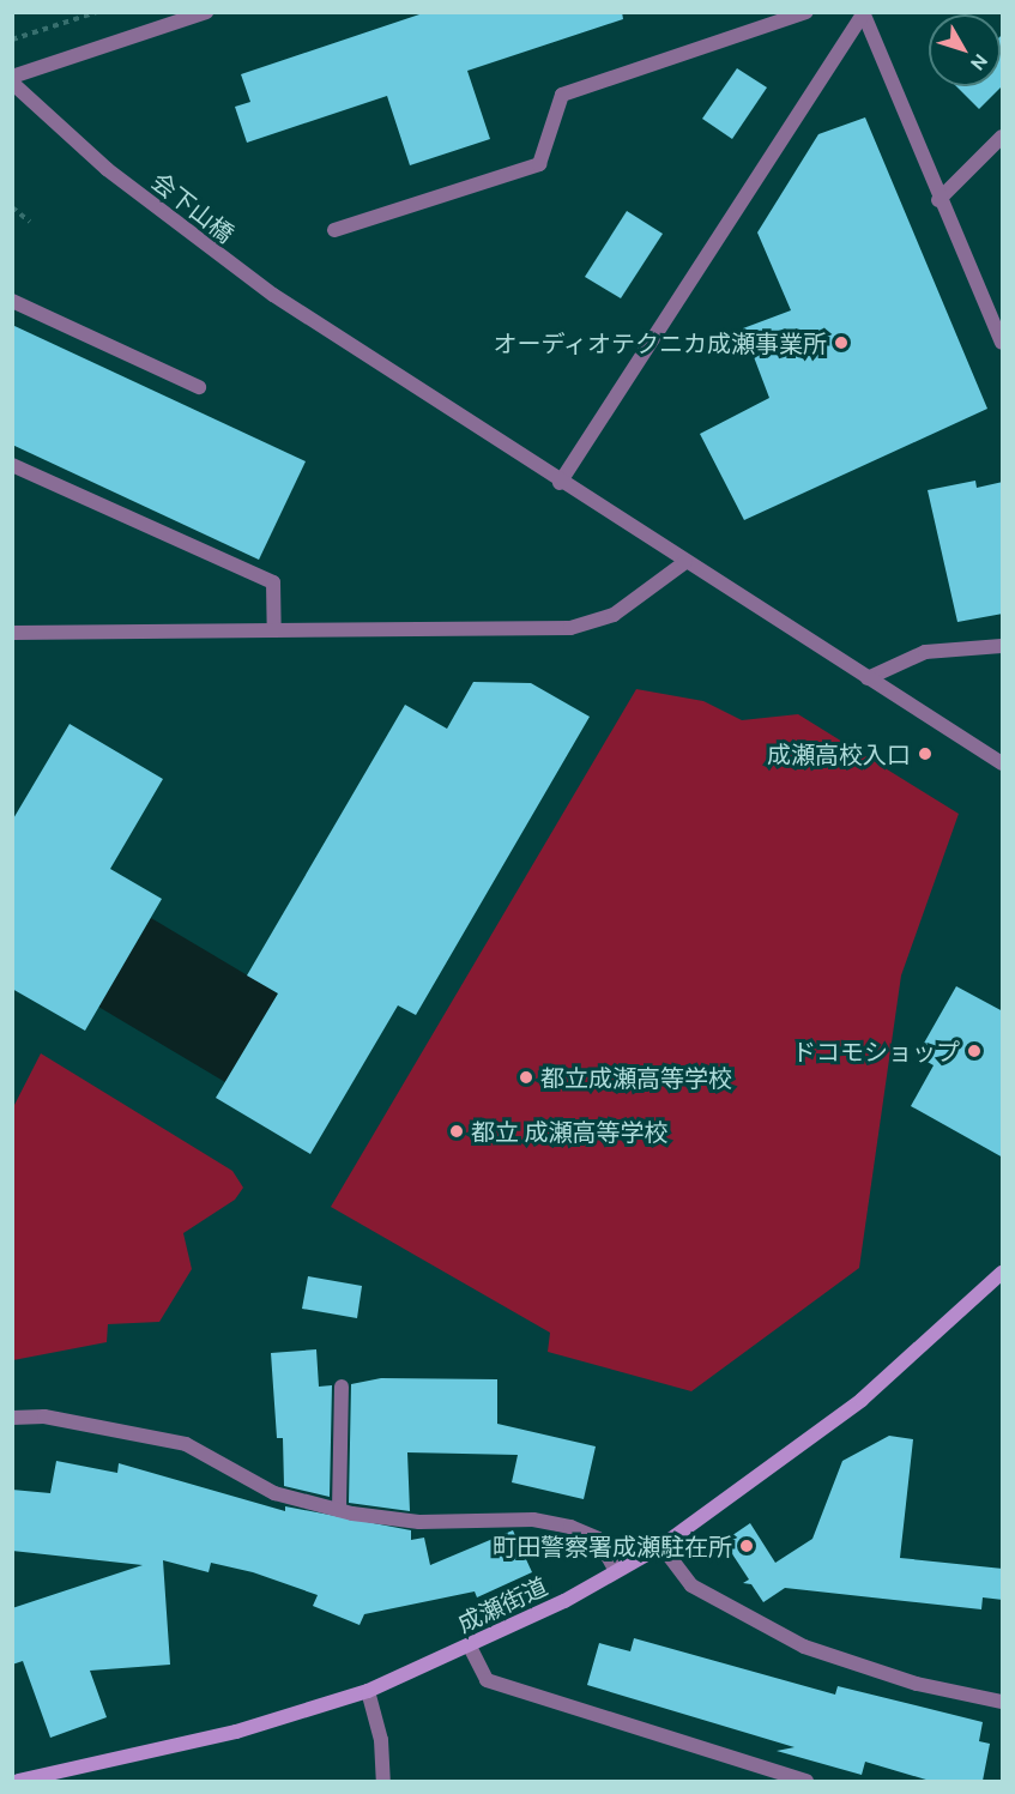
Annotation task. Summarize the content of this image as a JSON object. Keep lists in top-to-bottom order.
{
  "streets": {
    "main road": ["成瀬街道"],
    "street": ["会下山橋"]
  },
  "places": [
    "オーディオテクニカ成瀬事業所",
    "成瀬高校入口",
    "ドコモショップ",
    "都立成瀬高等学校",
    "都立 成瀬高等学校",
    "町田警察署成瀬駐在所"
  ],
  "north": "bottom right"
}
